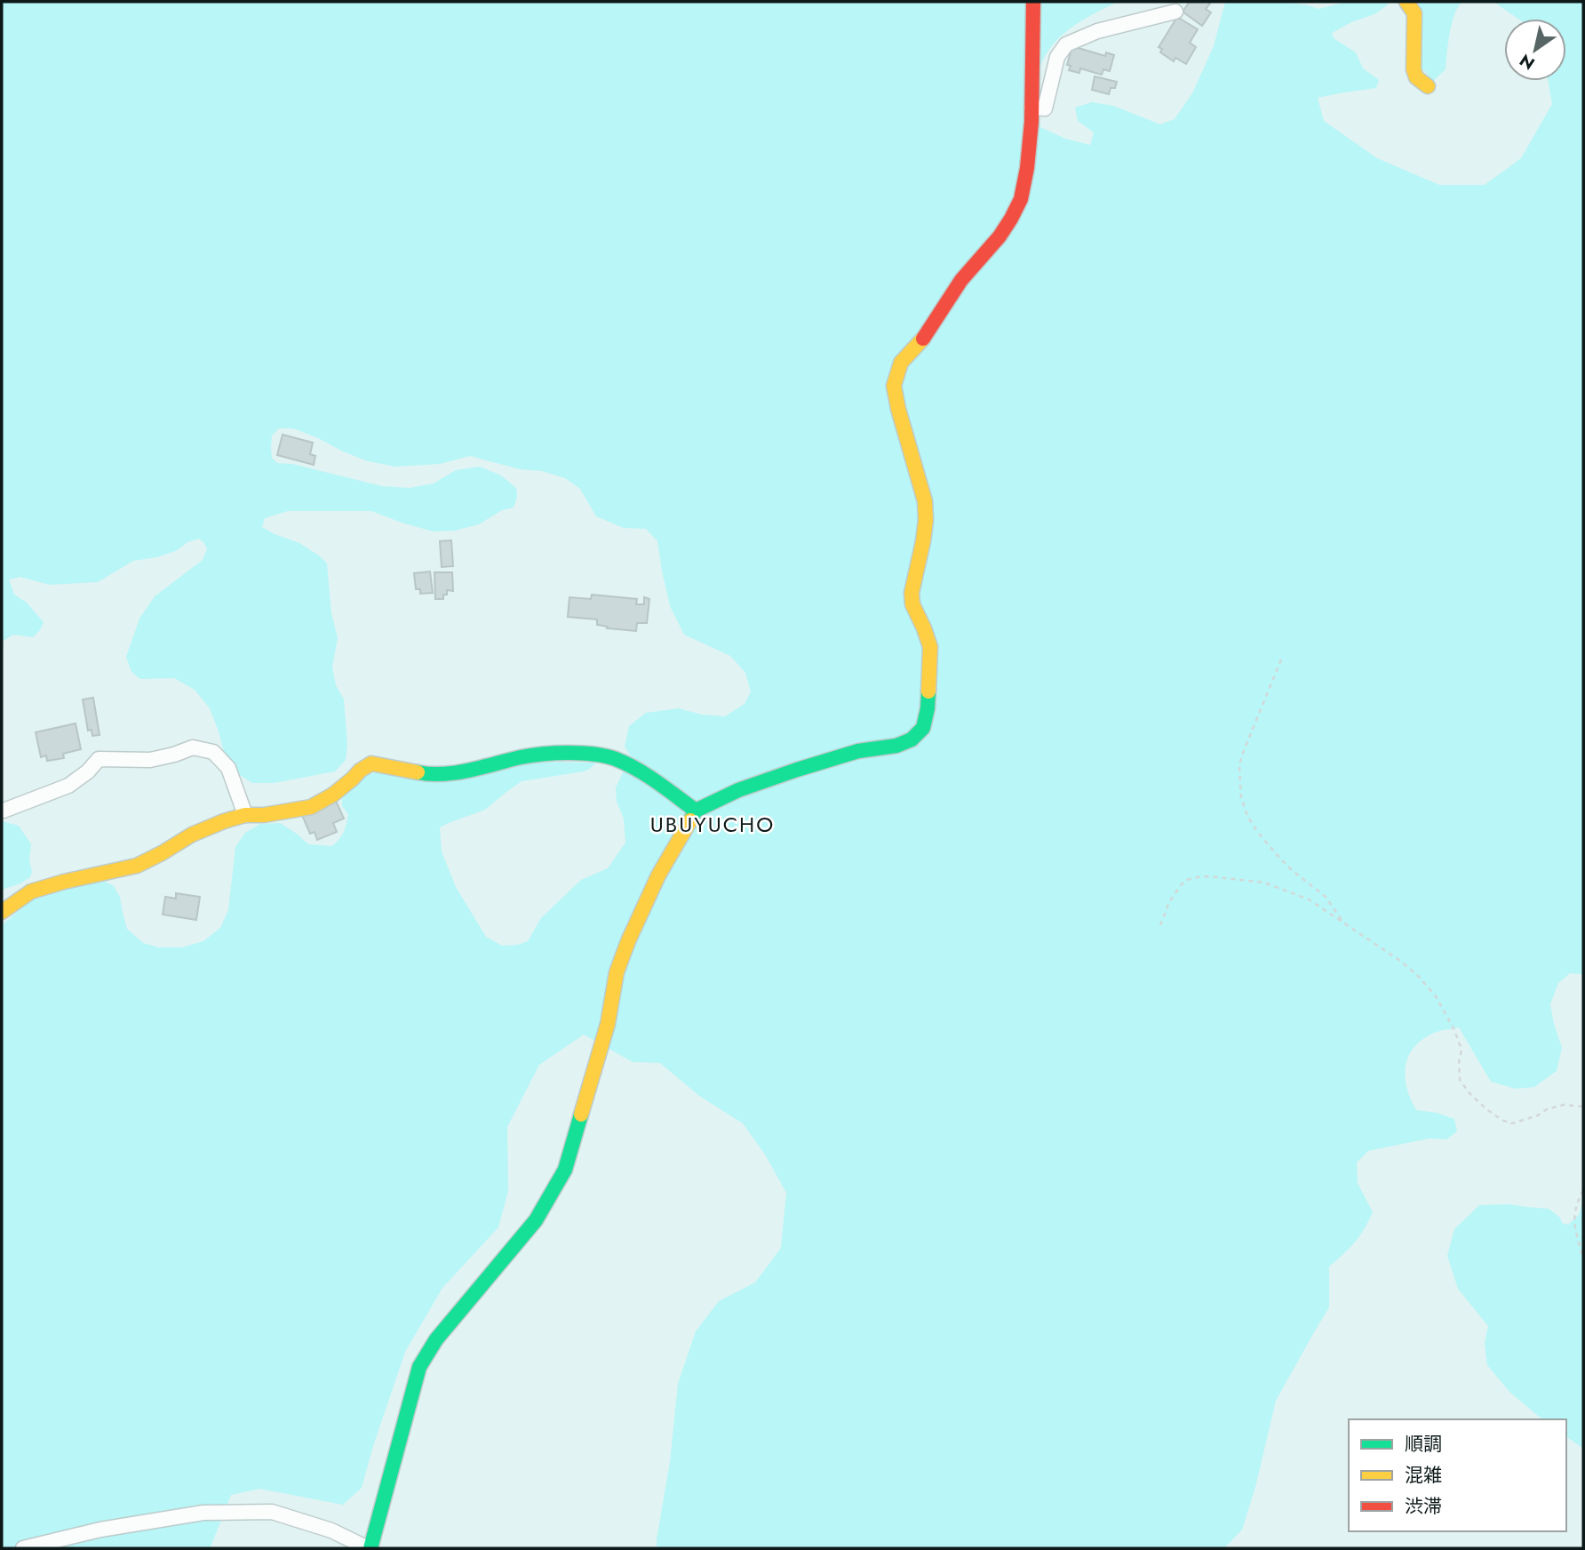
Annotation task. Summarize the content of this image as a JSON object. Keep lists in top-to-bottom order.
{
  "districts": ["UBUYUCHO"],
  "legend": ["順調", "混雑", "渋滞"],
  "north": "bottom left"
}
